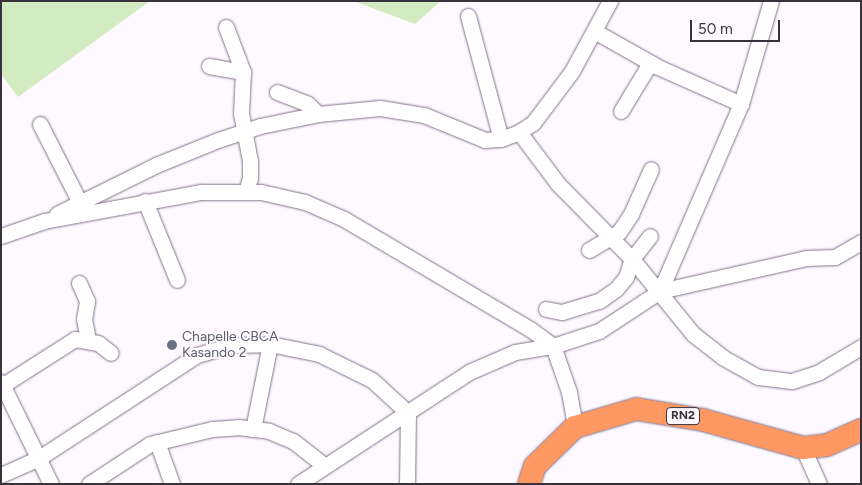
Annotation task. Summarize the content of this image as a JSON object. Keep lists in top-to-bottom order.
{
  "streets": {
    "highway": ["RN2"]
  },
  "places": ["Chapelle CBCA Kasando 2"],
  "scale_bar": "50 m"
}
